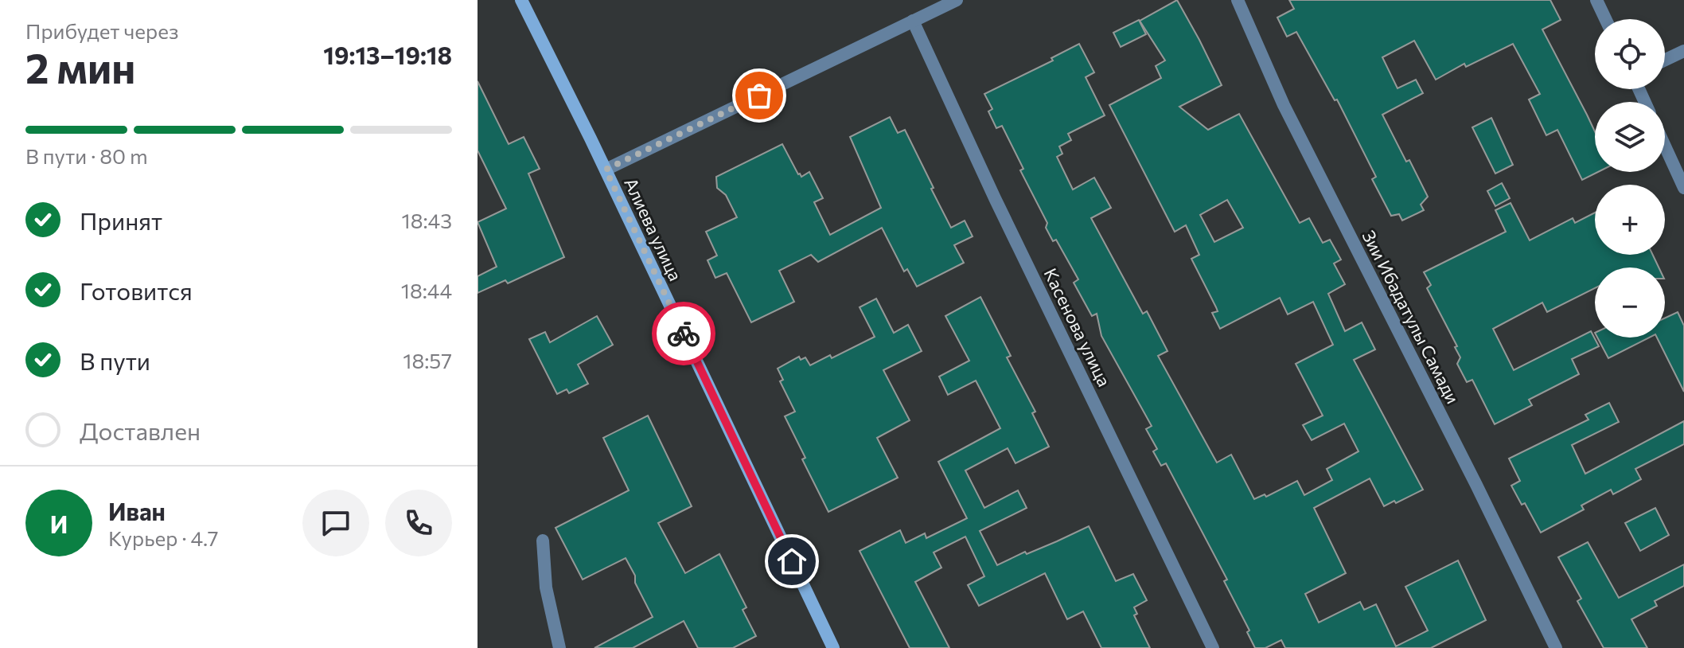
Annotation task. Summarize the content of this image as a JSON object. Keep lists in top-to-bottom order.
{
  "streets": {
    "street": ["Алиева улица", "Зии Ибадатулы Самади", "Касенова улица"]
  },
  "page": {
    "heading": ["2 мин", "Прибудет через", "19:13–19:18"],
    "panel": ["Иван", "Курьер · 4.7"],
    "map_buttons": ["+", "−"],
    "bar": "В пути · 80 m",
    "list": [
      ["Принят", "18:43"],
      ["Готовится", "18:44"],
      ["В пути", "18:57"],
      "Доставлен"
    ],
    "round": "И"
  }
}
